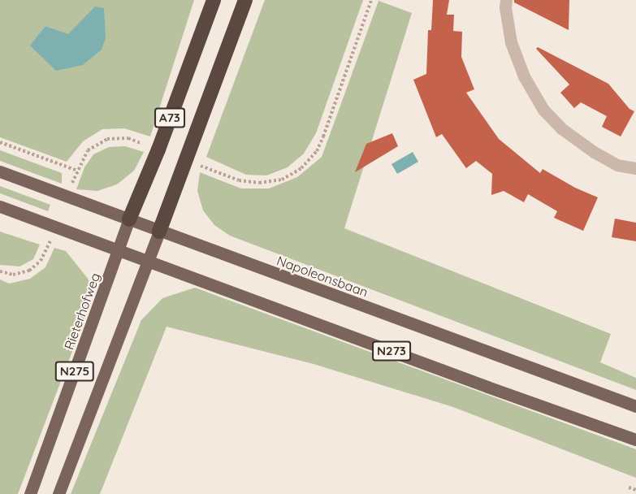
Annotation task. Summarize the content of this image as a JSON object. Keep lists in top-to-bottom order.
{
  "streets": {
    "highway": ["A73"],
    "main road": [
      "Napoleonsbaan",
      "Rieterhofweg",
      "N273",
      "N275"
    ]
  },
  "crossings": [
    ["A73", "Napoleonsbaan"],
    ["A73", "Rieterhofweg"],
    ["A73", "N275"],
    ["Napoleonsbaan", "Rieterhofweg"],
    ["Napoleonsbaan", "N275"],
    ["Rieterhofweg", "N273"],
    ["N273", "N275"]
  ]
}
